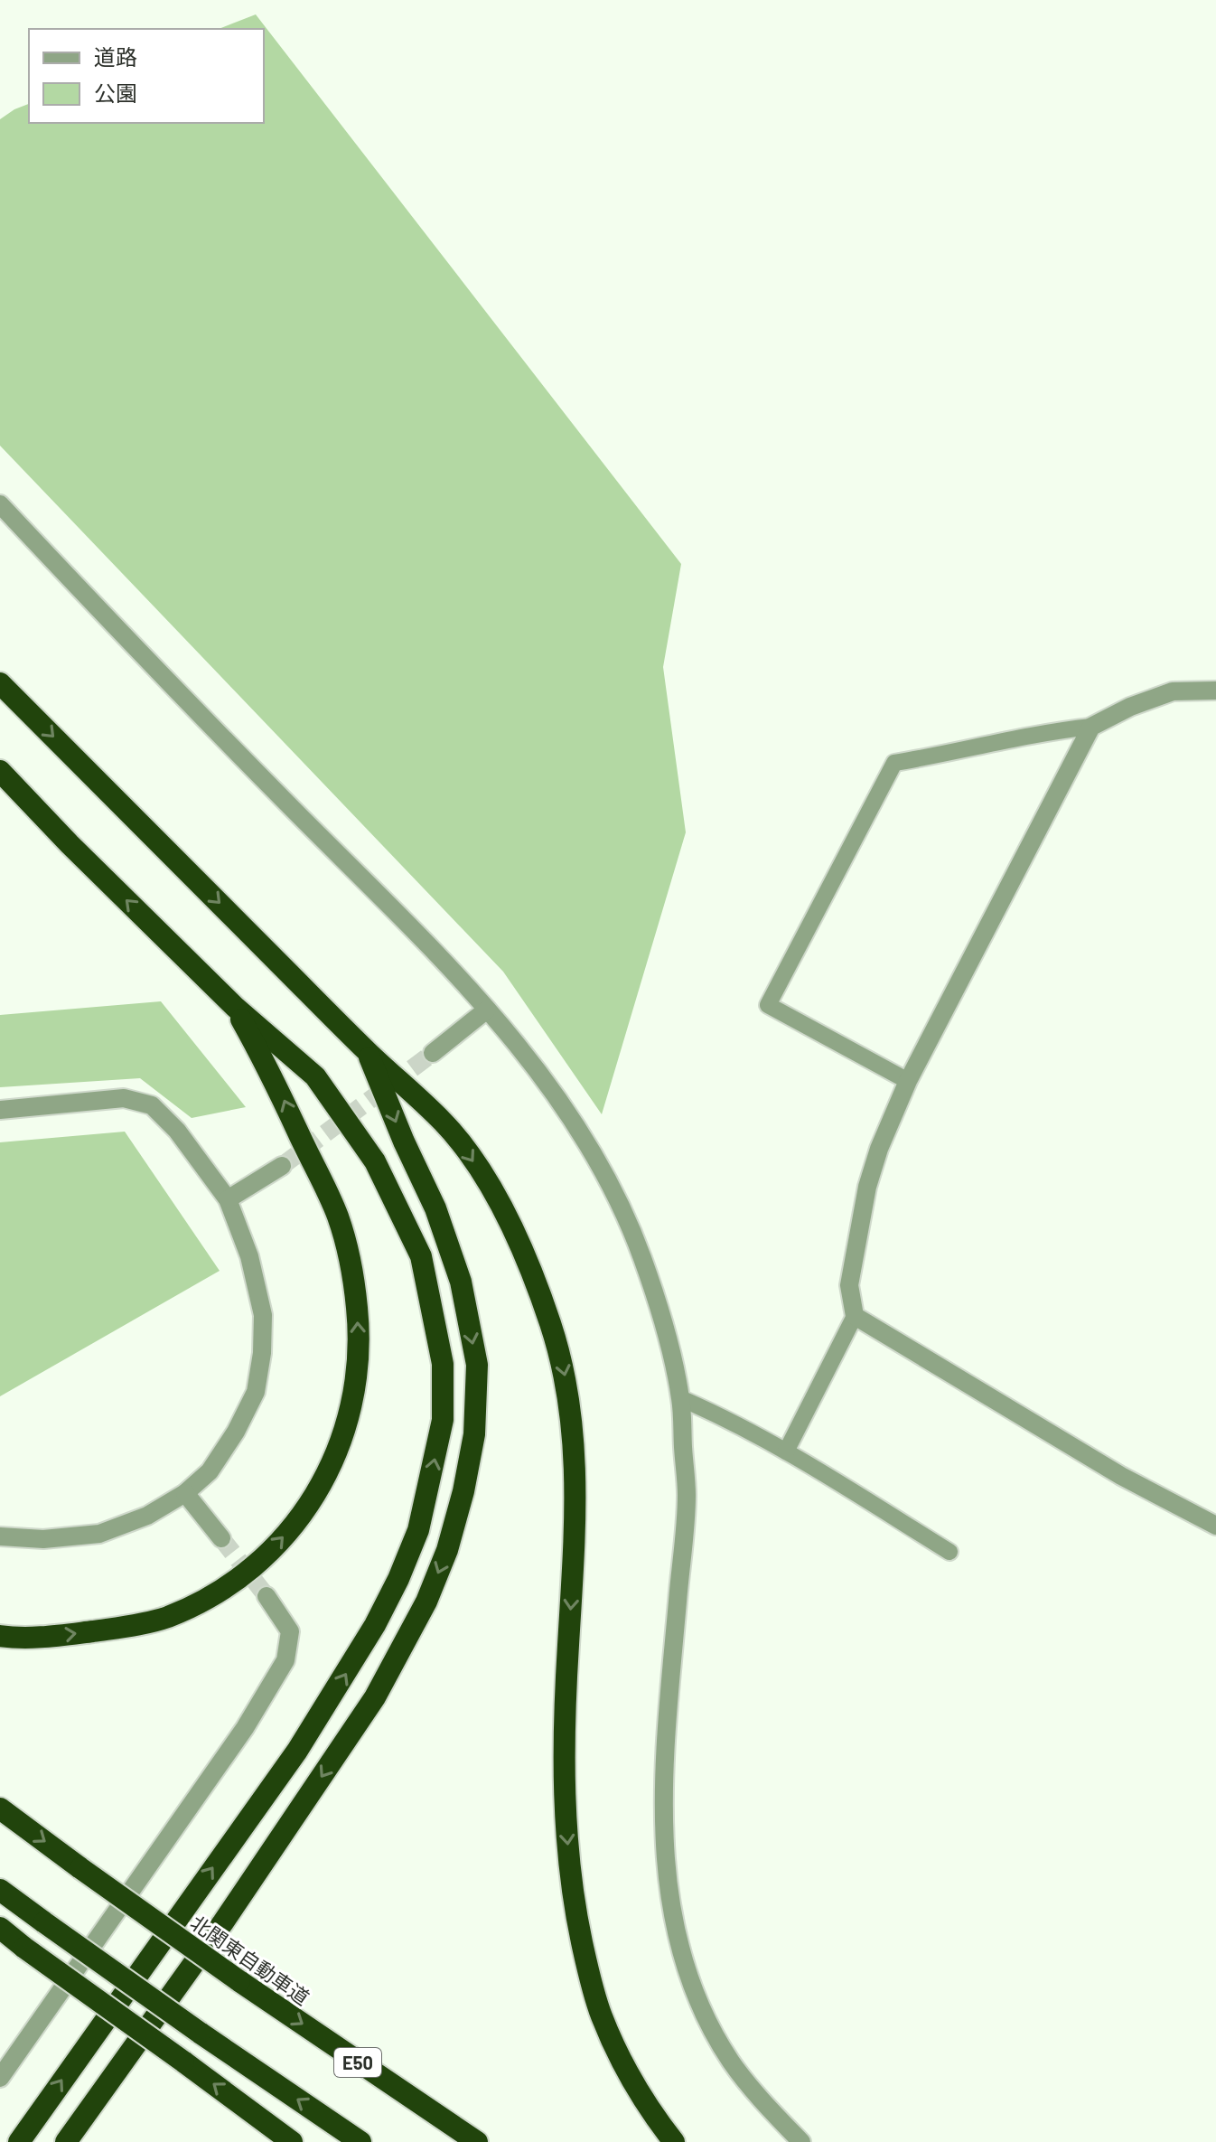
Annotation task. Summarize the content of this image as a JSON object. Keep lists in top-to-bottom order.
{
  "streets": {
    "highway": ["北関東自動車道", "E50"]
  },
  "legend": ["道路", "公園"]
}
